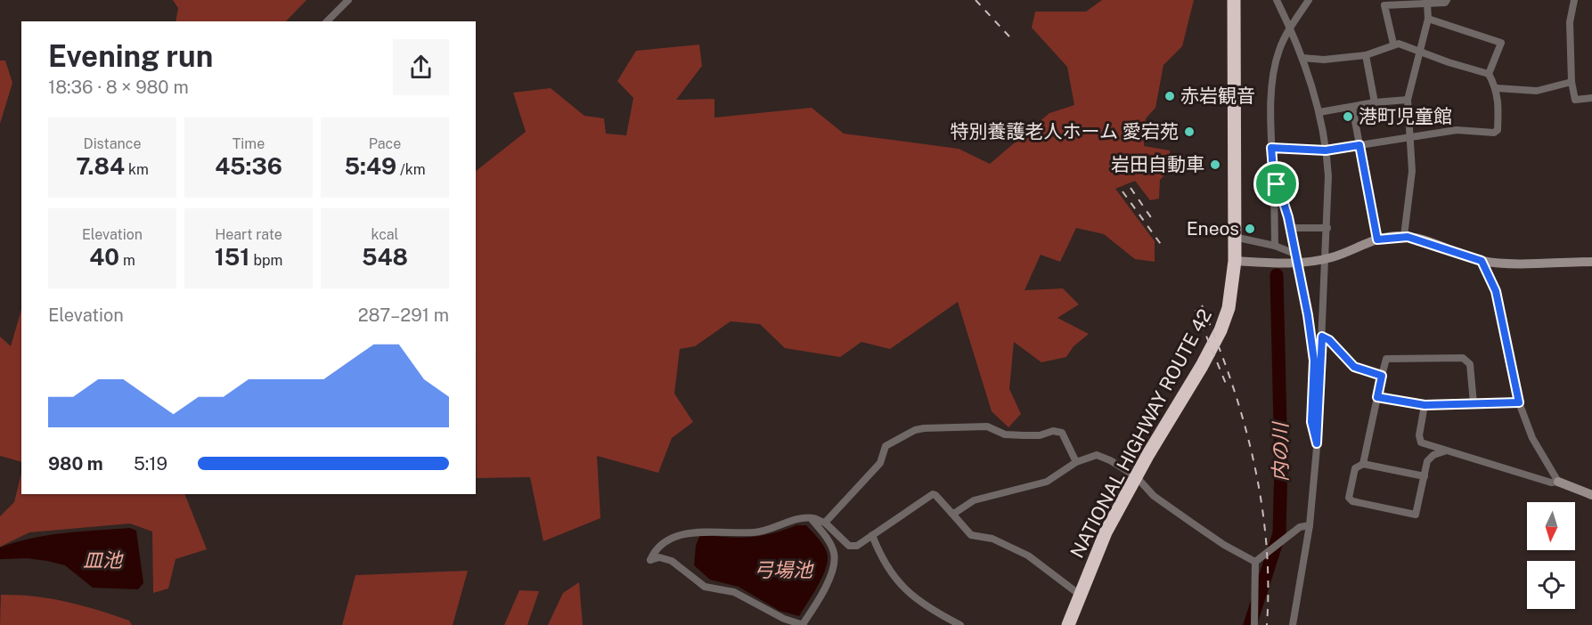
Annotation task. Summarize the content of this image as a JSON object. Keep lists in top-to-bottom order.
{
  "streets": {
    "highway": ["NATIONAL HIGHWAY ROUTE 42"]
  },
  "water": ["内の川", "皿池", "弓場池"],
  "places": [
    "赤岩観音",
    "港町児童館",
    "特別養護老人ホーム 愛宕苑",
    "岩田自動車",
    "Eneos"
  ],
  "north": "bottom",
  "page": {
    "heading": ["Evening run", "18:36 · 8 × 980 m"],
    "stats": [
      ["Distance", "7.84 km"],
      ["Time", "45:36"],
      ["Pace", "5:49 /km"],
      ["Elevation", "40 m"],
      ["Heart rate", "151 bpm"],
      ["kcal", "548"]
    ],
    "chart": ["Elevation", "287–291 m"],
    "list": [
      {
        "name": "980 m",
        "note": "5:19"
      }
    ]
  }
}
